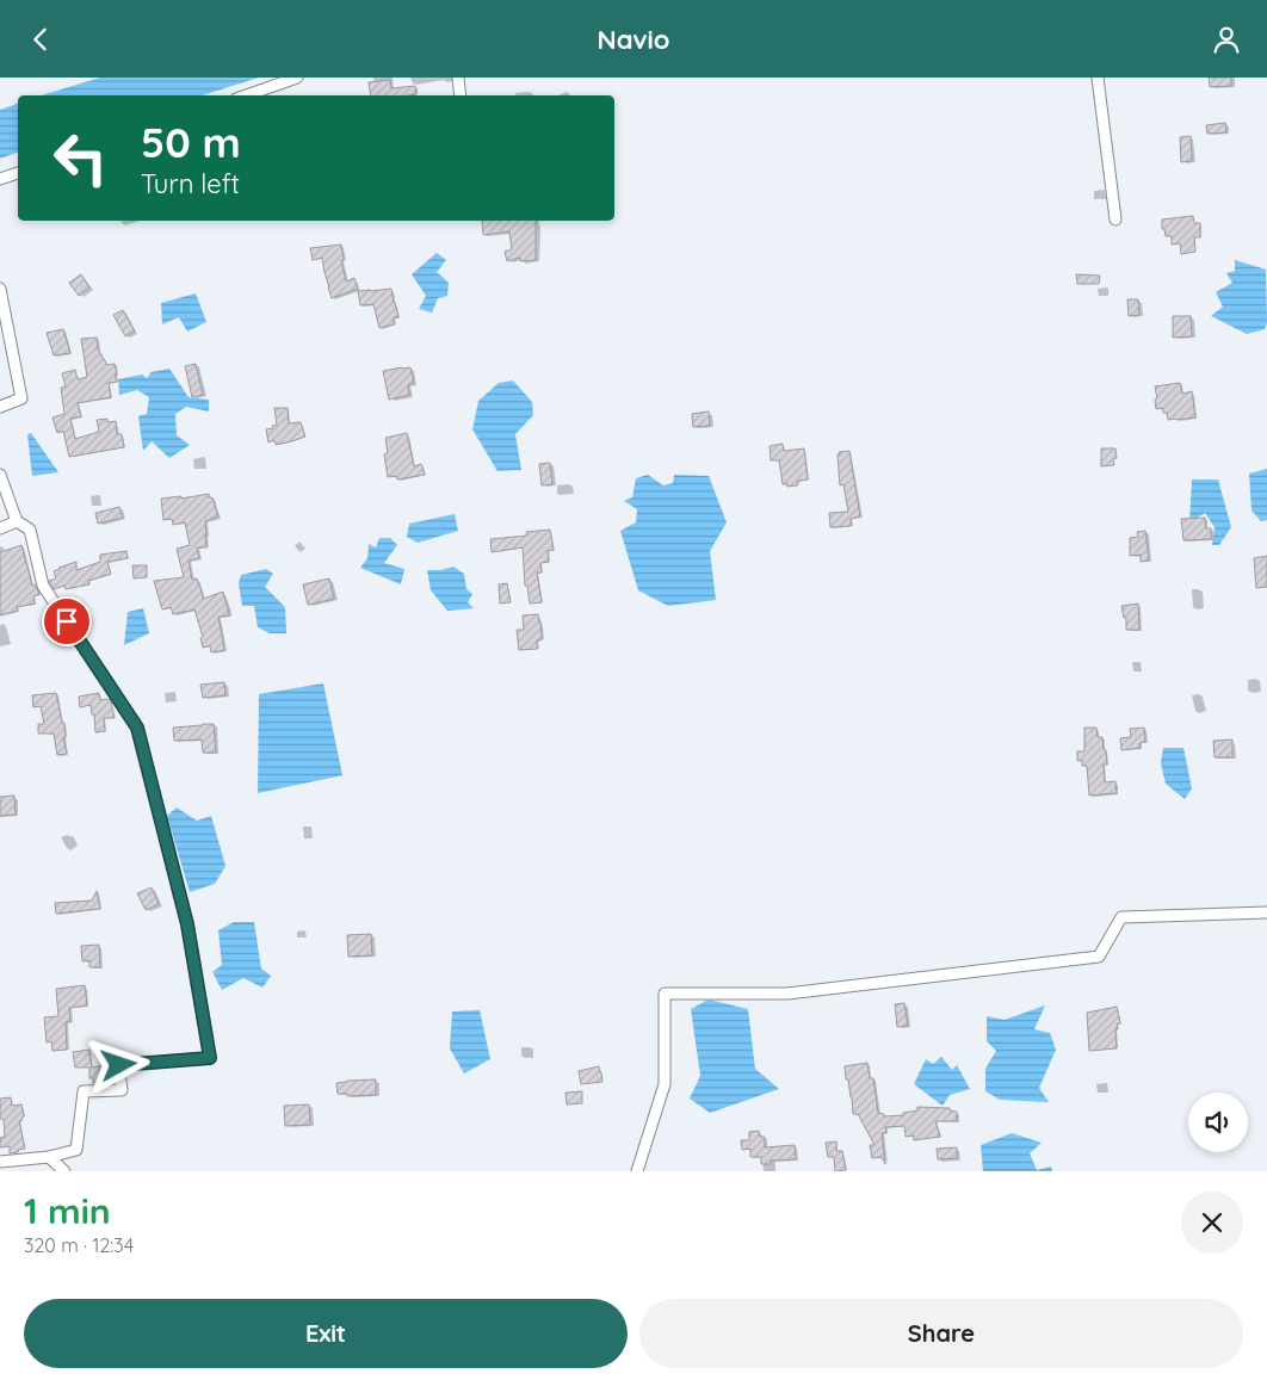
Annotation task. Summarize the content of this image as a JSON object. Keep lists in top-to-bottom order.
{
  "page": {
    "header": "Navio",
    "turn": ["50 m", "Turn left"],
    "heading": ["1 min", "320 m · 12:34"],
    "buttons": ["Exit", "Share"]
  }
}
